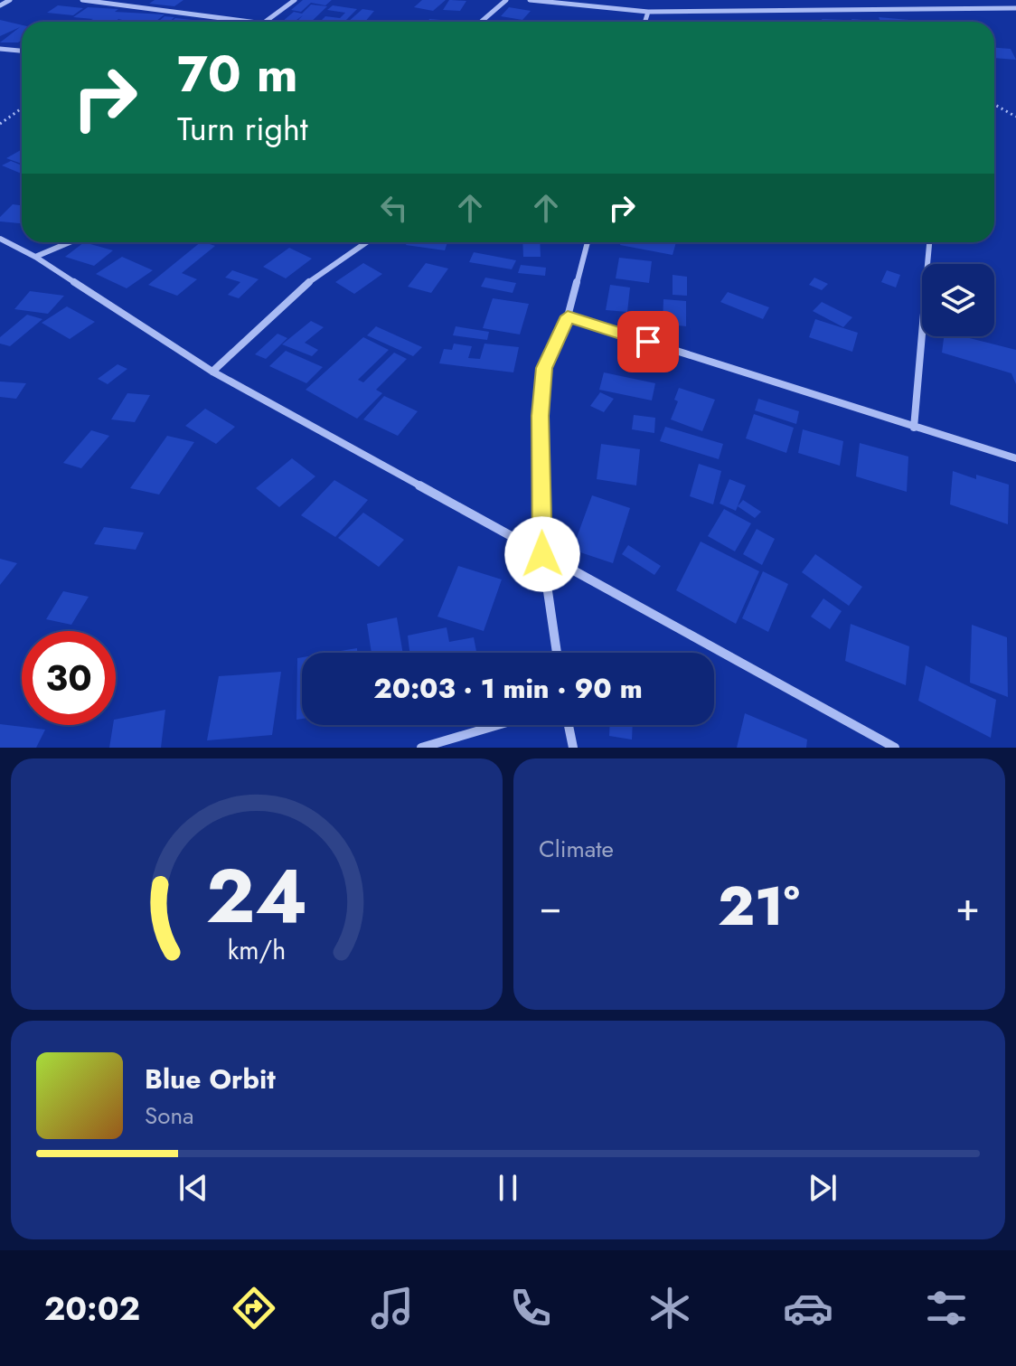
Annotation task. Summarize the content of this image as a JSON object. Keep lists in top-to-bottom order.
{
  "page": {
    "turn": ["70 m", "Turn right"],
    "limit": "30",
    "trip": "20:03 · 1 min · 90 m",
    "tile": "Climate",
    "heat": ["−", "21°", "+"],
    "song": ["Blue Orbit", "Sona"],
    "tabs": "20:02",
    "gauge": ["24", "km/h"]
  }
}
